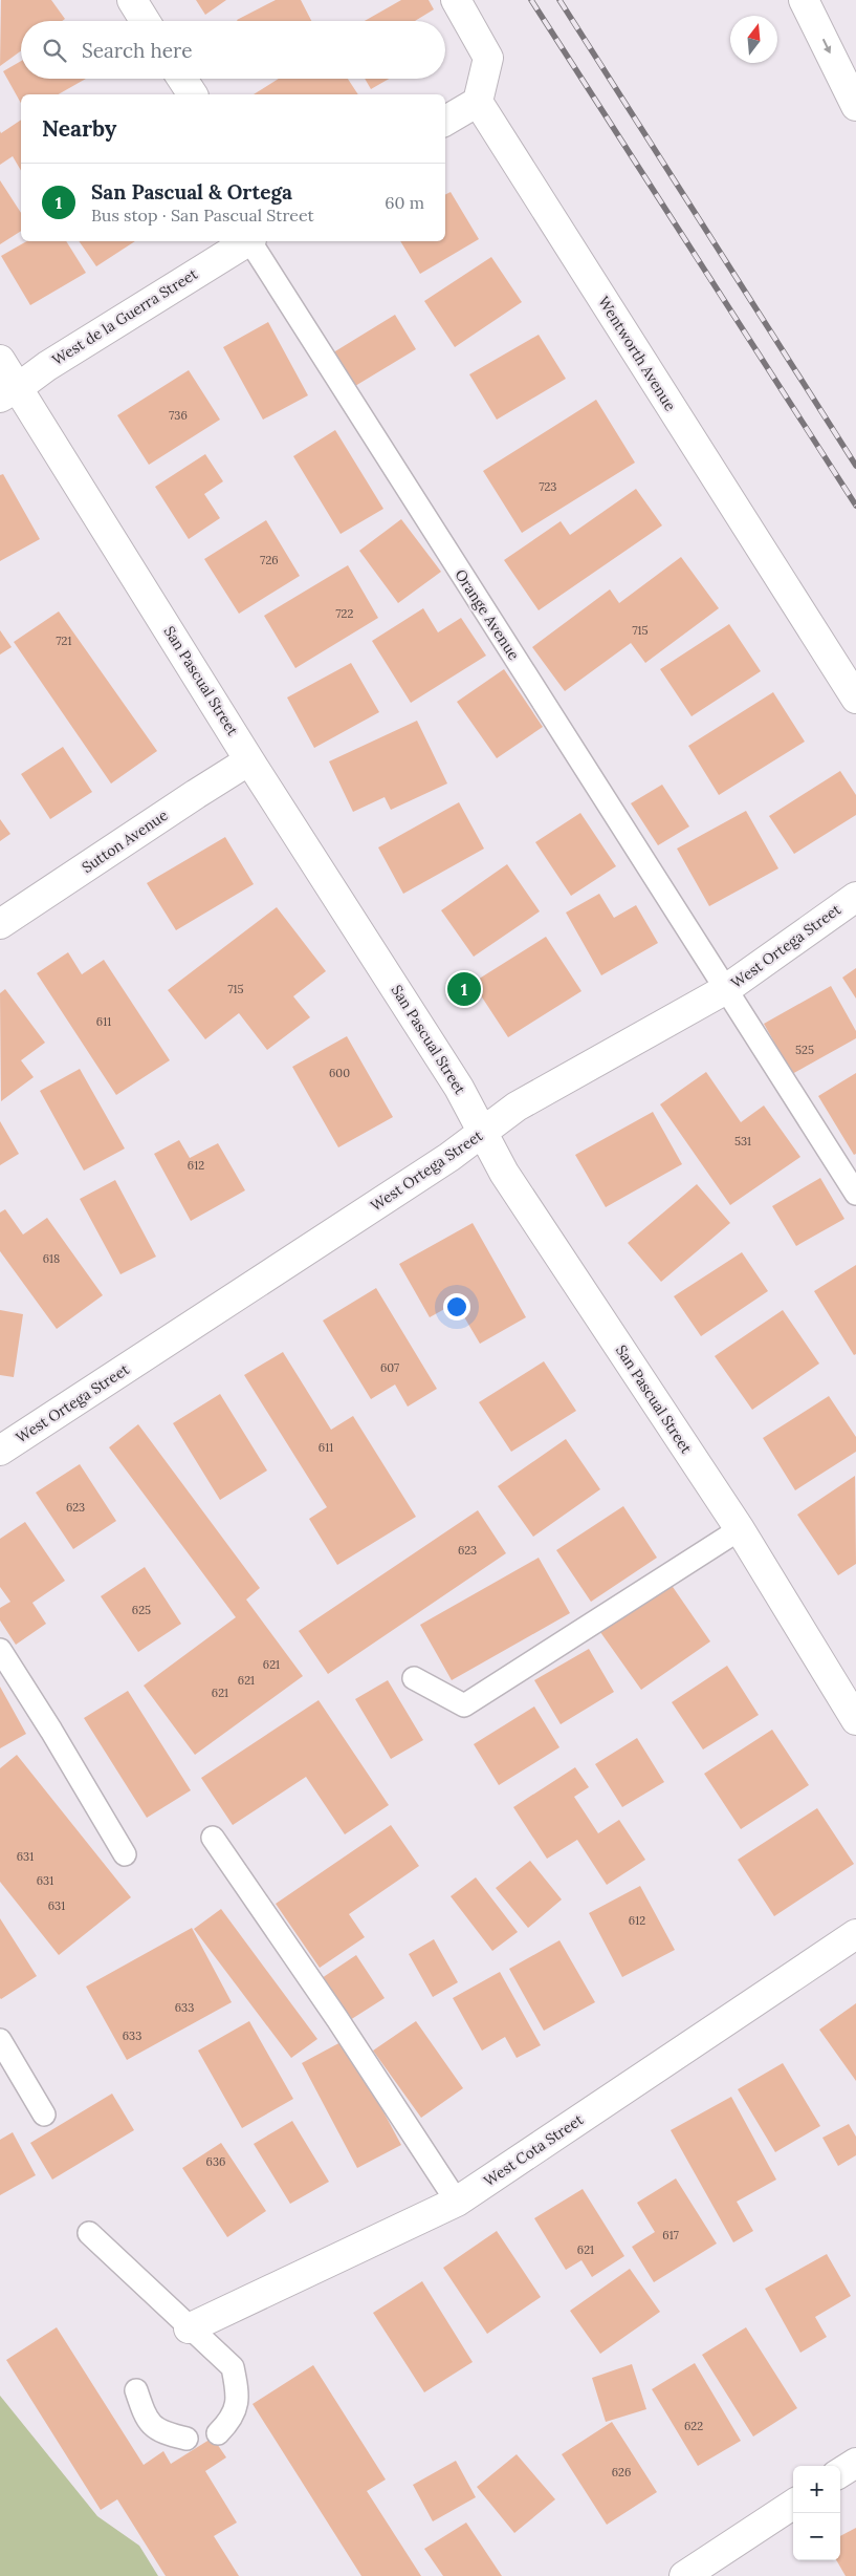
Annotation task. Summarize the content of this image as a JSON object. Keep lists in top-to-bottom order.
{
  "streets": {
    "main road": [
      "West de la Guerra Street",
      "Wentworth Avenue",
      "San Pascual Street",
      "Sutton Avenue",
      "West Ortega Street",
      "West Cota Street"
    ],
    "lane": ["Orange Avenue"]
  },
  "crossings": [
    ["West de la Guerra Street", "San Pascual Street"],
    ["Orange Avenue", "West Ortega Street"],
    ["San Pascual Street", "Sutton Avenue"],
    ["San Pascual Street", "West Ortega Street"]
  ],
  "house_numbers": [
    "736",
    "723",
    "726",
    "722",
    "715",
    "721",
    "715",
    "611",
    "525",
    "600",
    "531",
    "612",
    "618",
    "607",
    "611",
    "623",
    "623",
    "625",
    "621",
    "621",
    "621",
    "631",
    "631",
    "631",
    "612",
    "633",
    "633",
    "636",
    "617",
    "621",
    "622",
    "626"
  ],
  "north": "top",
  "page": {
    "search": "Search here",
    "heading": "Nearby",
    "list": [
      {
        "mark": "1",
        "name": "San Pascual & Ortega",
        "note": "Bus stop · San Pascual Street",
        "value": "60 m"
      }
    ],
    "pins": "1",
    "map_buttons": ["+", "−"]
  }
}
